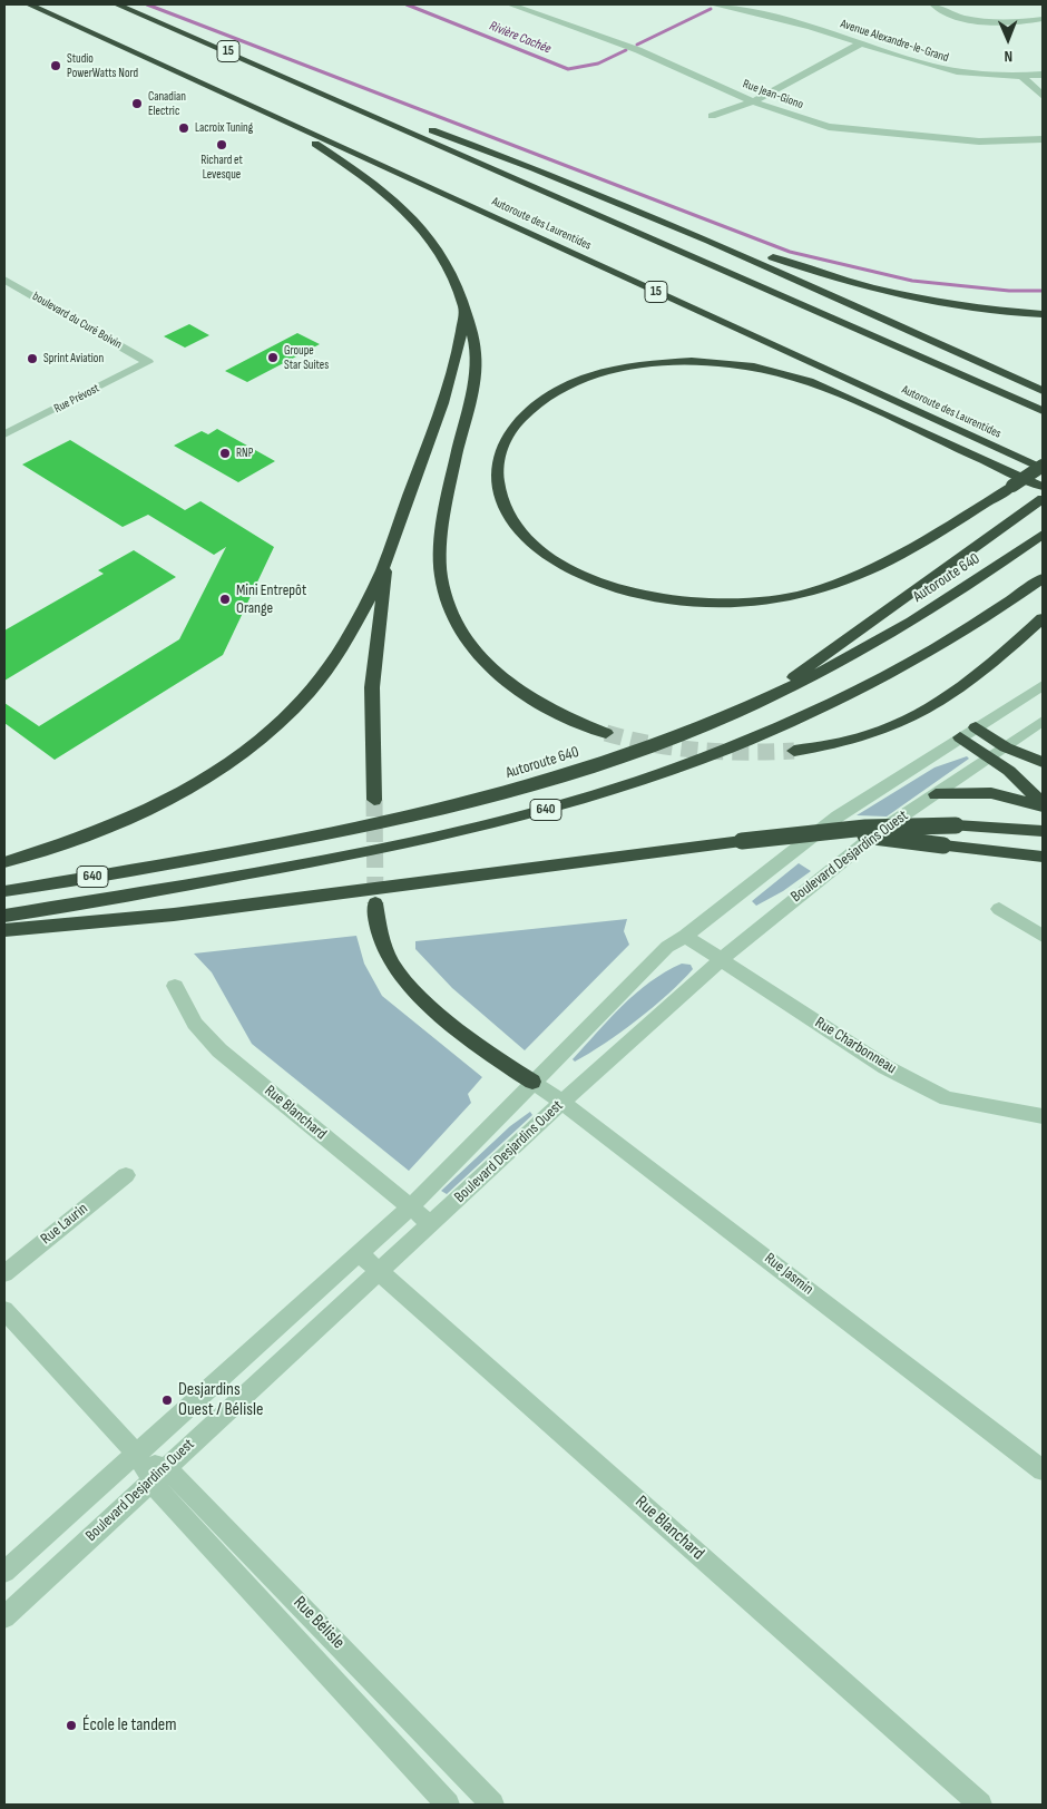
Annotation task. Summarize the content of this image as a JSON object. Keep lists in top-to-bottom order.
{
  "streets": {
    "highway": [
      "15",
      "Autoroute des Laurentides",
      "Autoroute 640",
      "640"
    ],
    "street": [
      "Avenue Alexandre-le-Grand",
      "Rue Jean-Giono",
      "boulevard du Curé Boivin",
      "Rue Prévost",
      "Boulevard Desjardins Ouest",
      "Rue Charbonneau",
      "Rue Blanchard",
      "Rue Laurin",
      "Rue Jasmin",
      "Rue Bélisle"
    ]
  },
  "crossings": [
    ["boulevard du Curé Boivin", "Rue Prévost"],
    ["Boulevard Desjardins Ouest", "Rue Charbonneau"],
    ["Boulevard Desjardins Ouest", "Rue Blanchard"],
    ["Boulevard Desjardins Ouest", "Rue Jasmin"],
    ["Boulevard Desjardins Ouest", "Rue Bélisle"]
  ],
  "water": ["Rivière Cachée"],
  "places": [
    "Studio PowerWatts Nord",
    "Canadian Electric",
    "Lacroix Tuning",
    "Richard et Levesque",
    "Groupe Star Suites",
    "Sprint Aviation",
    "RNP",
    "Mini Entrepôt Orange",
    "Desjardins Ouest / Bélisle",
    "École le tandem"
  ],
  "north": "bottom"
}
